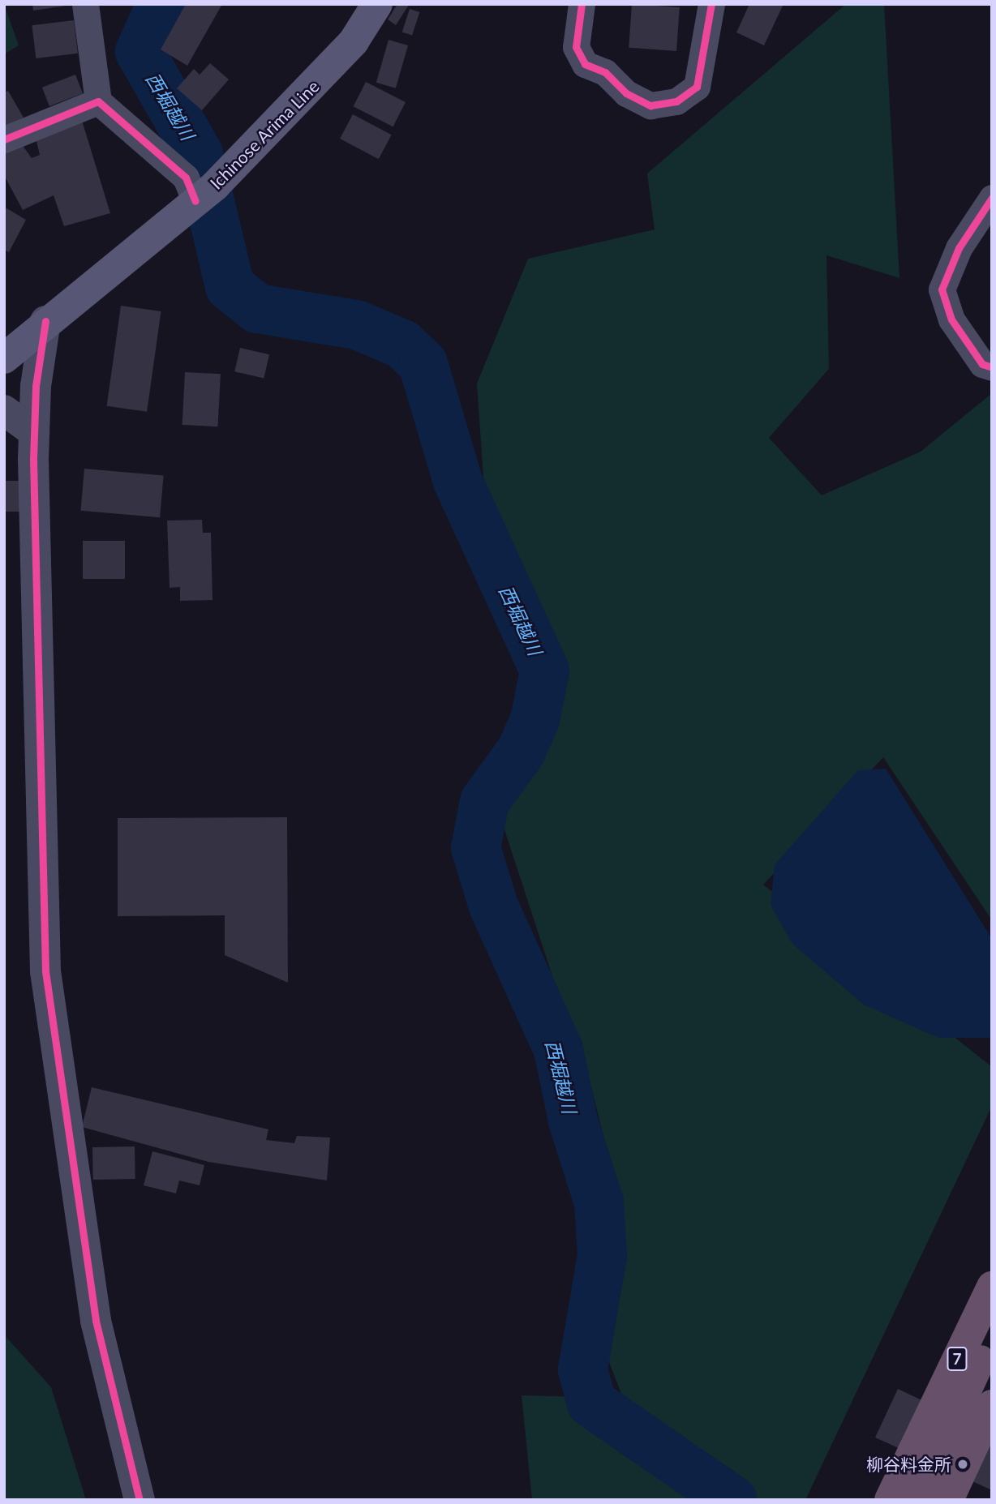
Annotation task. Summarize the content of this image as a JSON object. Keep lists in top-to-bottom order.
{
  "streets": {
    "highway": ["7"],
    "main road": ["Ichinose Arima Line"]
  },
  "water": ["西堀越川"],
  "places": ["柳谷料金所"]
}
